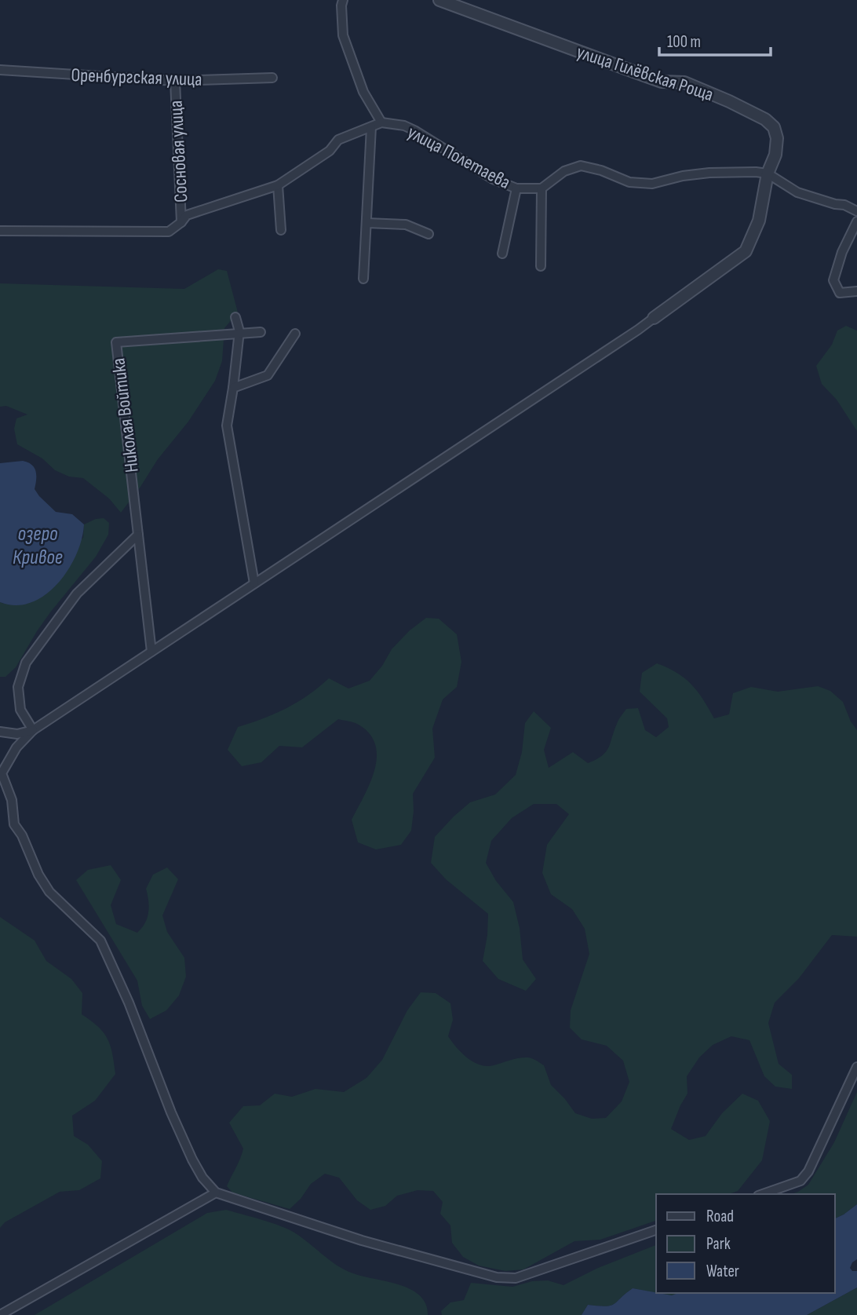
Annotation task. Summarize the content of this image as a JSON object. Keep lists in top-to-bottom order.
{
  "streets": {
    "street": [
      "улица Гилёвская Роща",
      "Оренбургская улица",
      "Сосновая улица",
      "улица Полетаева",
      "Николая Войтика"
    ]
  },
  "crossings": [
    ["Оренбургская улица", "Сосновая улица"],
    ["Сосновая улица", "улица Полетаева"]
  ],
  "water": ["озеро Кривое"],
  "legend": ["Road", "Park", "Water"],
  "scale_bar": "100 m"
}
